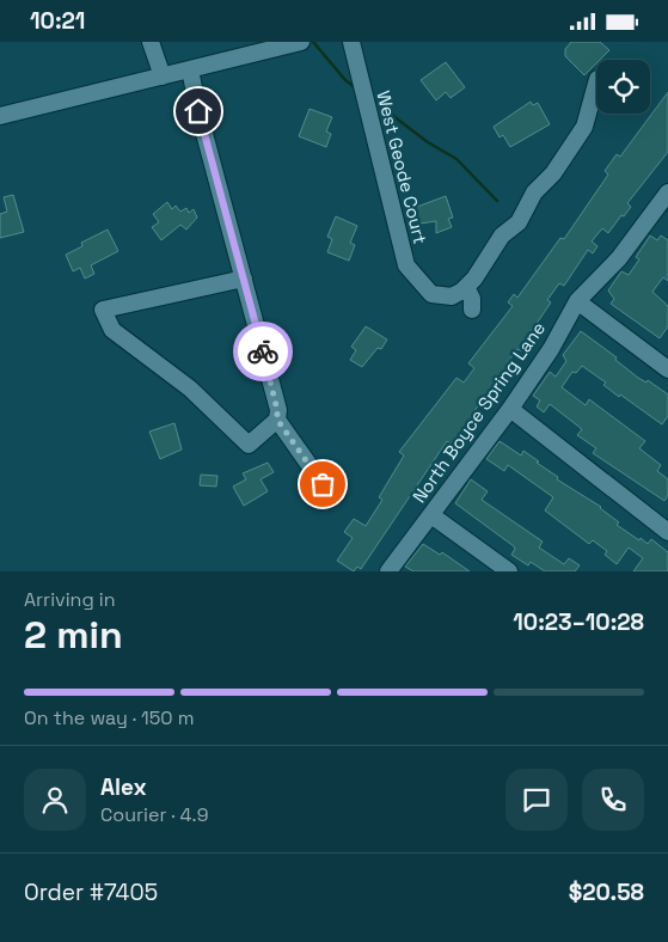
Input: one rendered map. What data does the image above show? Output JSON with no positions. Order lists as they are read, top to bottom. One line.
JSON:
{"streets":{"street":["West Geode Court","North Boyce Spring Lane"]},"page":{"status":"10:21","heading":["2 min","Arriving in","10:23–10:28"],"panel":["Alex","Courier · 4.9","Order #7405","$20.58"],"bar":"On the way · 150 m"}}
